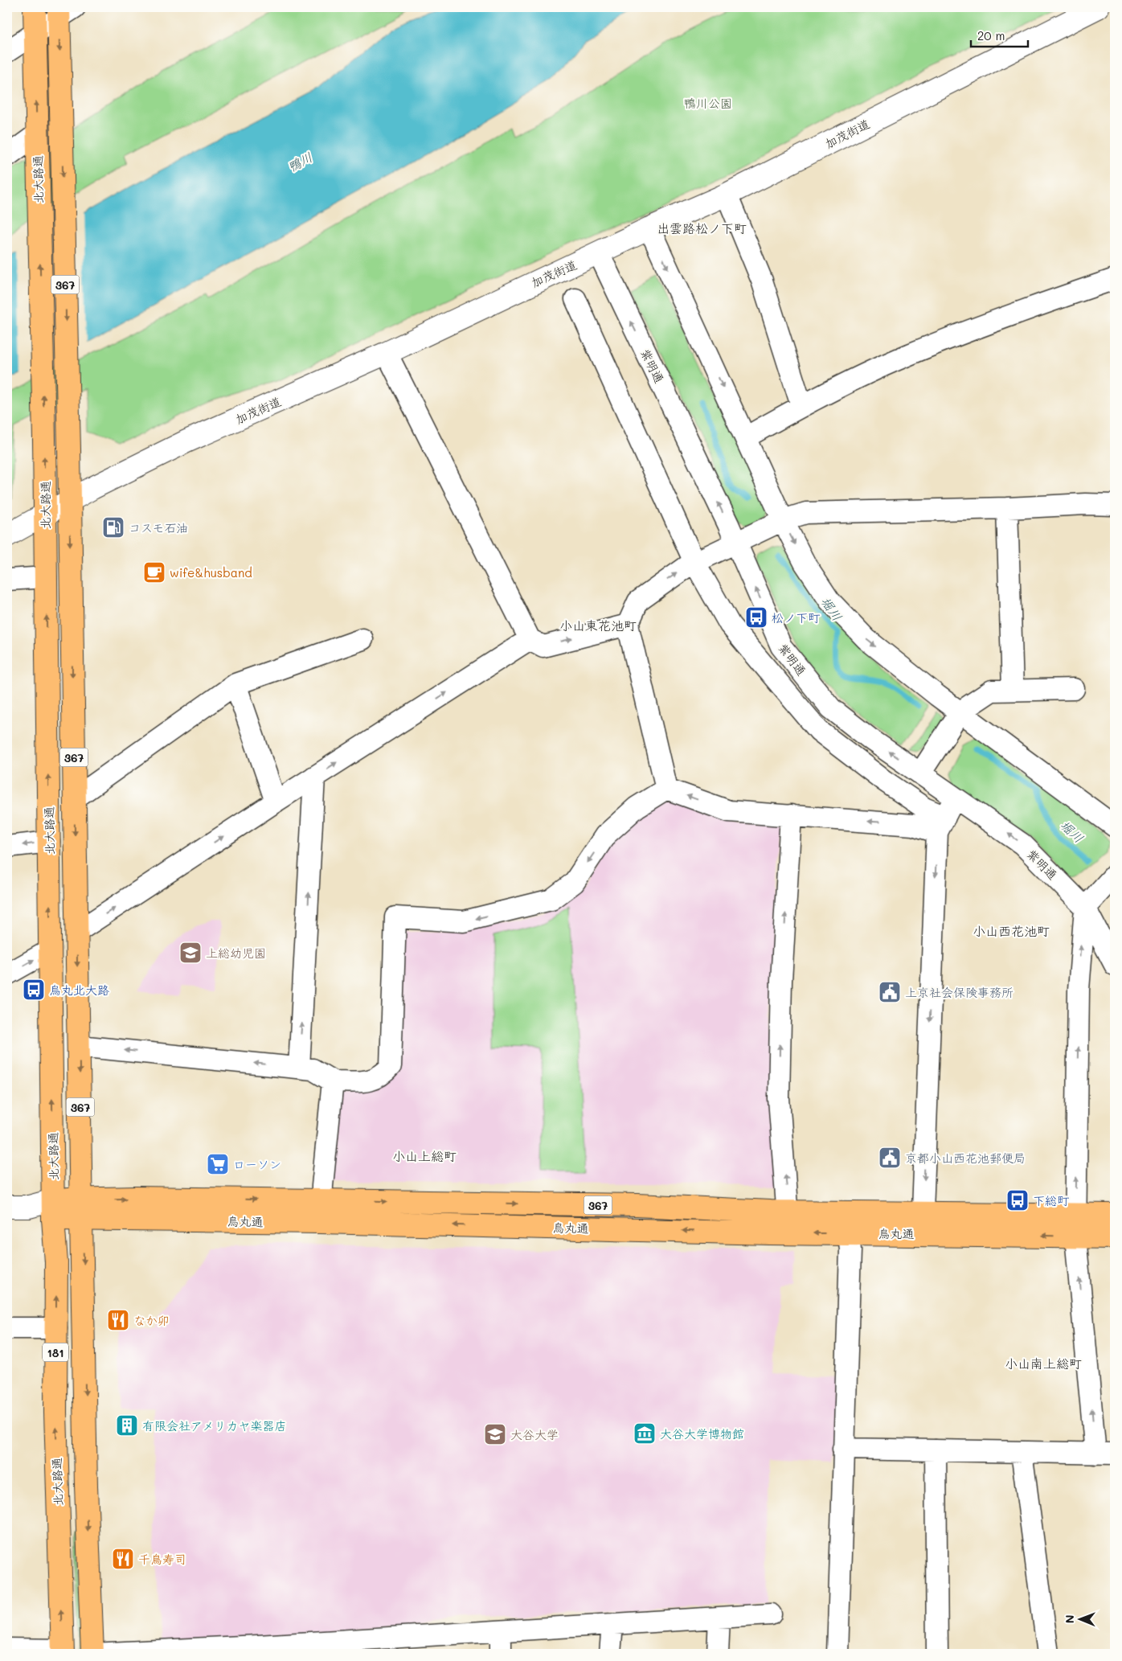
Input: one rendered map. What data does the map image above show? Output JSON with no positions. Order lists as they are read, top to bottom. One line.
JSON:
{"streets":{"main road":["北大路通","367","烏丸通","181"],"street":["加茂街道","紫明通"]},"crossings":[["加茂街道","北大路通"],["加茂街道","紫明通"],["北大路通","367"],["北大路通","烏丸通"],["367","烏丸通"]],"districts":["出雲路松ノ下町","小山東花池町","小山西花池町","小山上総町","小山南上総町"],"water":["鴨川","堀川"],"parks":["鴨川公園"],"places":{"fuel station":["コスモ石油"],"cafe":["wife&husband"],"bus stop":["松ノ下町","烏丸北大路","下総町"],"school or university":["上総幼児園","大谷大学"],"public building":["上京社会保険事務所","京都小山西花池郵便局"],"supermarket":["ローソン"],"restaurant":["なか卯","千鳥寿司"],"building":["有限会社アメリカヤ楽器店"],"museum":["大谷大学博物館"]},"scale_bar":"20 m","north":"left"}
